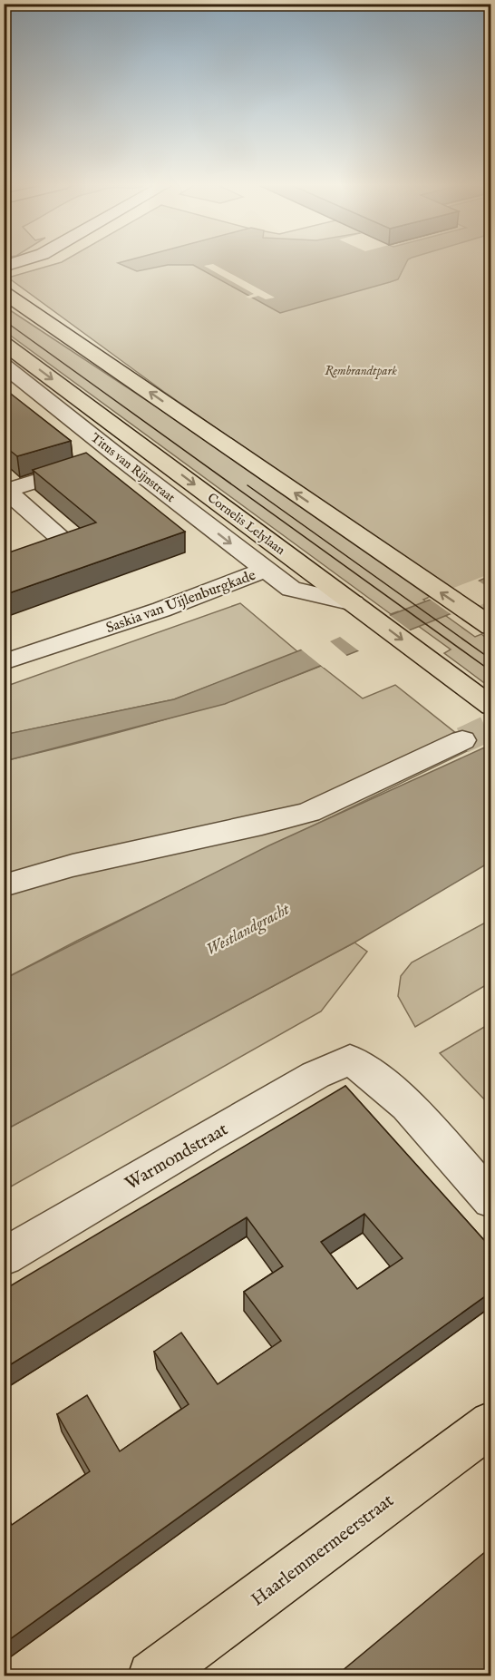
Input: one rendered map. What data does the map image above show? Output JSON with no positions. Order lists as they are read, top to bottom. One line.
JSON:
{"streets":{"main road":["Cornelis Lelylaan","Haarlemmermeerstraat"],"street":["Titus van Rijnstraat","Saskia van Uijlenburgkade","Warmondstraat"]},"crossings":[["Titus van Rijnstraat","Saskia van Uijlenburgkade"],["Cornelis Lelylaan","Saskia van Uijlenburgkade"]],"one_way":["Titus van Rijnstraat"],"water":["Westlandgracht"],"parks":["Rembrandtpark"]}
